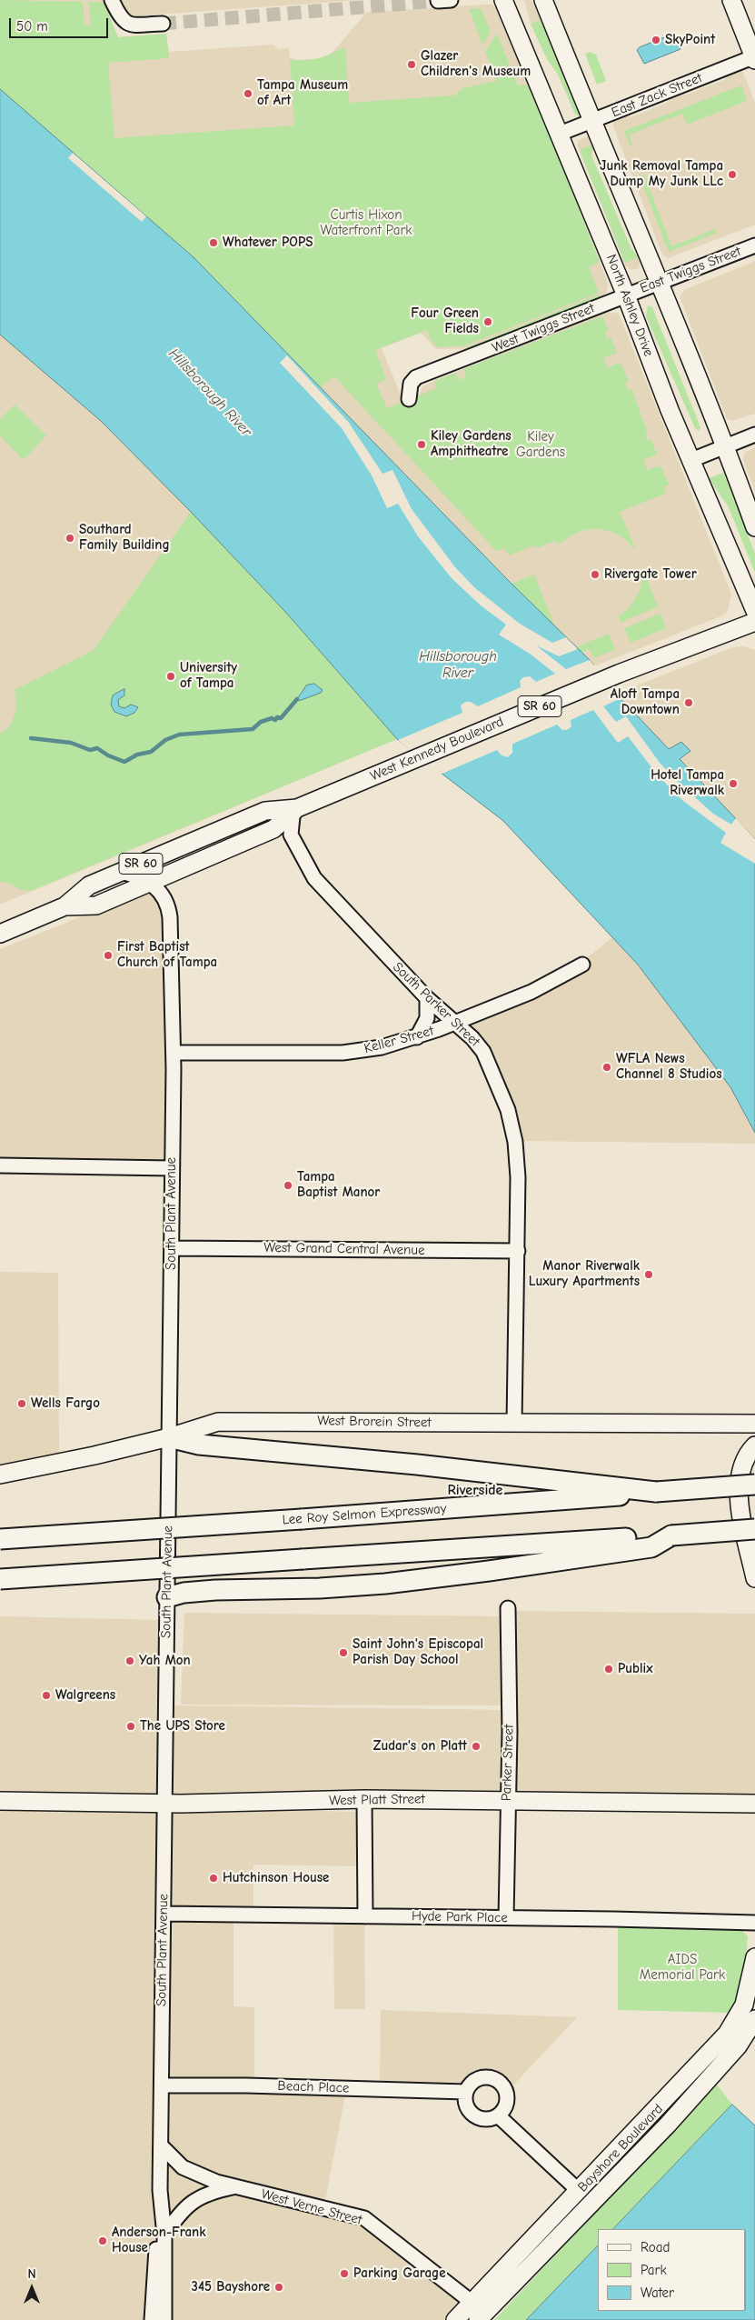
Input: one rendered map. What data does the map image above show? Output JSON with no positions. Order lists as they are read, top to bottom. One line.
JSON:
{"streets":{"highway":["Lee Roy Selmon Expressway"],"main road":["North Ashley Drive","SR 60","West Kennedy Boulevard","West Brorein Street","West Platt Street","Bayshore Boulevard"],"street":["East Zack Street","East Twiggs Street","West Twiggs Street","South Parker Street","Keller Street","South Plant Avenue","West Grand Central Avenue","Parker Street","Hyde Park Place","Beach Place","West Verne Street"]},"crossings":[["East Zack Street","North Ashley Drive"],["East Twiggs Street","North Ashley Drive"],["East Twiggs Street","West Twiggs Street"],["North Ashley Drive","West Twiggs Street"],["West Kennedy Boulevard","South Parker Street"],["West Kennedy Boulevard","South Plant Avenue"],["South Parker Street","Keller Street"],["South Parker Street","West Grand Central Avenue"],["South Parker Street","West Brorein Street"],["Keller Street","South Plant Avenue"],["South Plant Avenue","West Grand Central Avenue"],["South Plant Avenue","West Brorein Street"],["South Plant Avenue","West Platt Street"],["South Plant Avenue","Hyde Park Place"],["South Plant Avenue","Beach Place"],["South Plant Avenue","West Verne Street"],["Parker Street","West Platt Street"],["Parker Street","Hyde Park Place"],["Bayshore Boulevard","West Verne Street"]],"districts":["Riverside"],"water":["Hillsborough River"],"parks":["Curtis Hixon Waterfront Park","Kiley Gardens","AIDS Memorial Park"],"places":["SkyPoint","Glazer Children's Museum","Tampa Museum of Art","Junk Removal Tampa Dump My Junk LLc","Whatever POPS","Four Green Fields","Kiley Gardens Amphitheatre","Southard Family Building","Rivergate Tower","University of Tampa","Aloft Tampa Downtown","Hotel Tampa Riverwalk","First Baptist Church of Tampa","WFLA News Channel 8 Studios","Tampa Baptist Manor","Manor Riverwalk Luxury Apartments","Wells Fargo","Saint John's Episcopal Parish Day School","Yah Mon","Publix","Walgreens","The UPS Store","Zudar's on Platt","Hutchinson House","Anderson-Frank House","Parking Garage","345 Bayshore"],"legend":["Road","Park","Water"],"scale_bar":"50 m","north":"top"}
